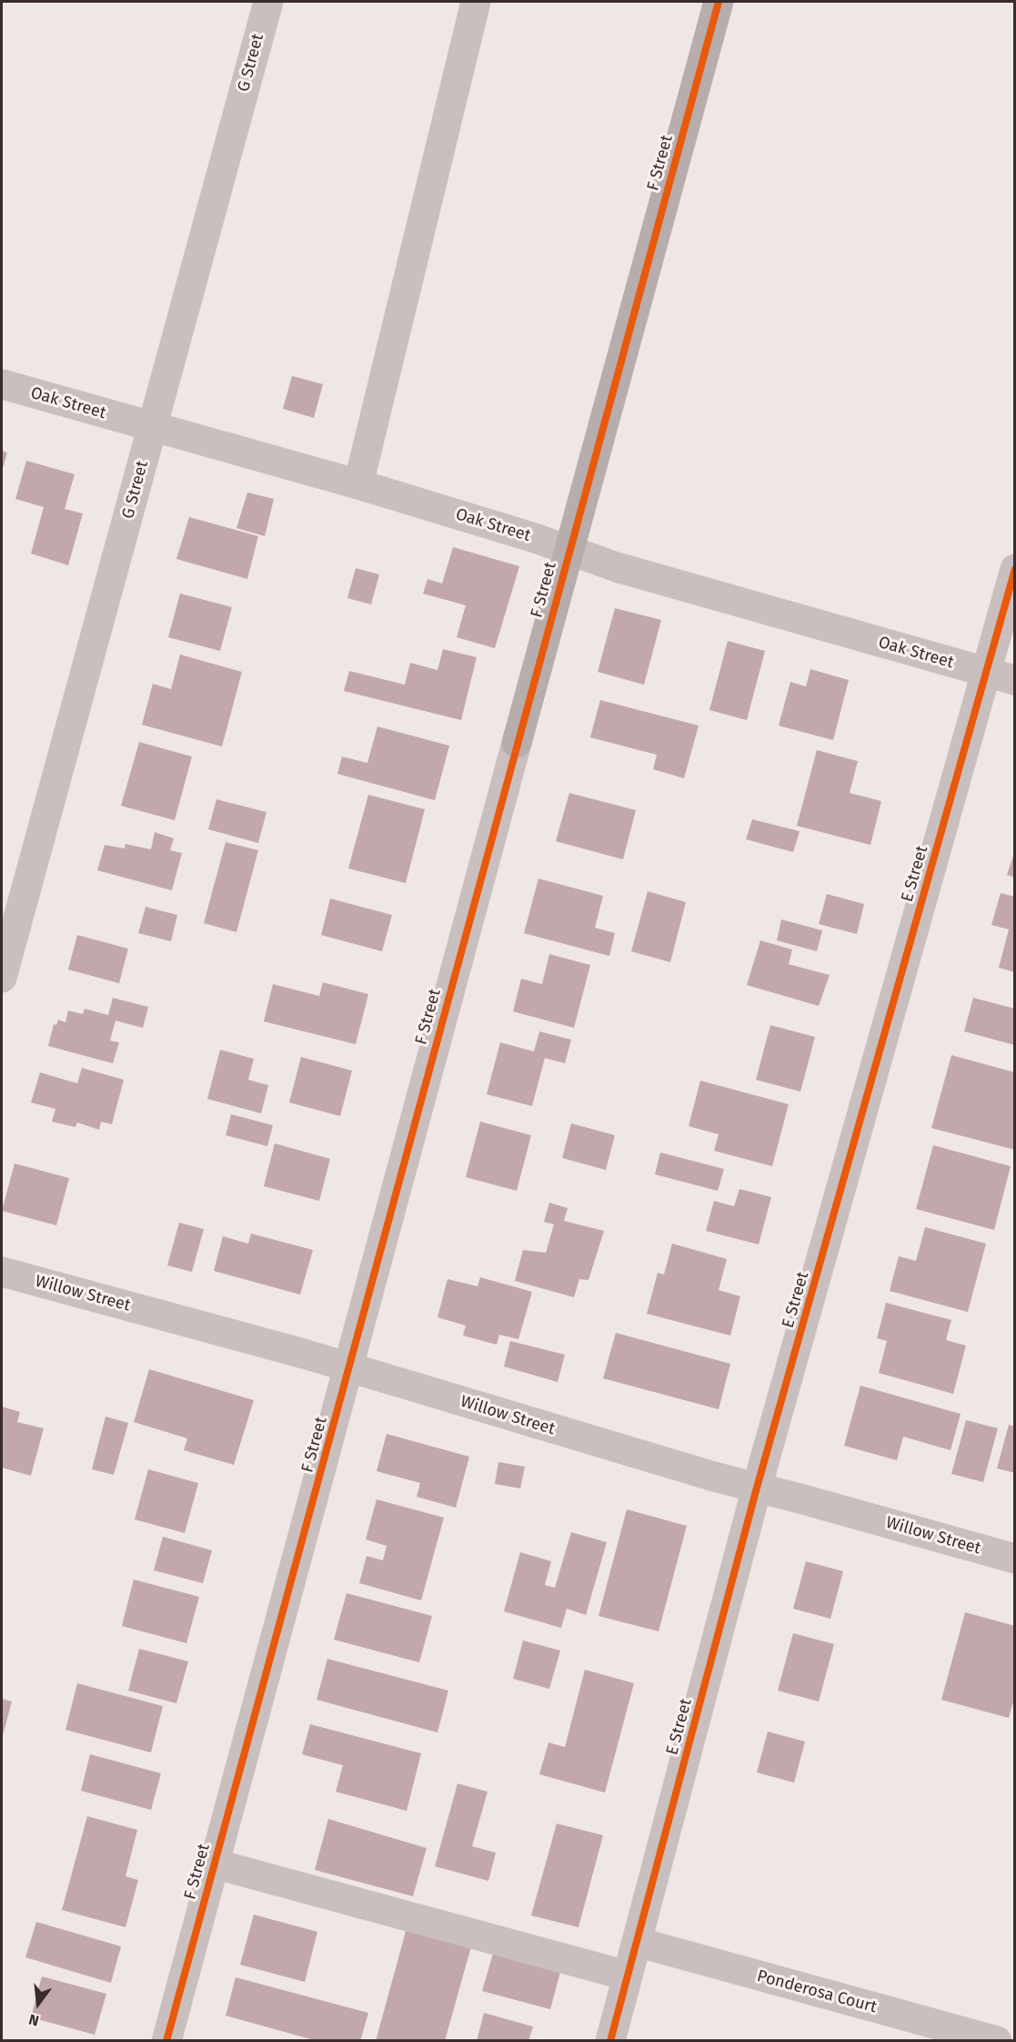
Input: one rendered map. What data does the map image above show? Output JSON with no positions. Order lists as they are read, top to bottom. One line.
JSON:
{"streets":{"main road":["F Street"],"street":["G Street","Oak Street","E Street","Willow Street","Ponderosa Court"]},"crossings":[["G Street","Oak Street"],["F Street","Oak Street"],["F Street","Willow Street"],["Oak Street","E Street"],["E Street","Willow Street"],["E Street","Ponderosa Court"]],"north":"bottom"}
